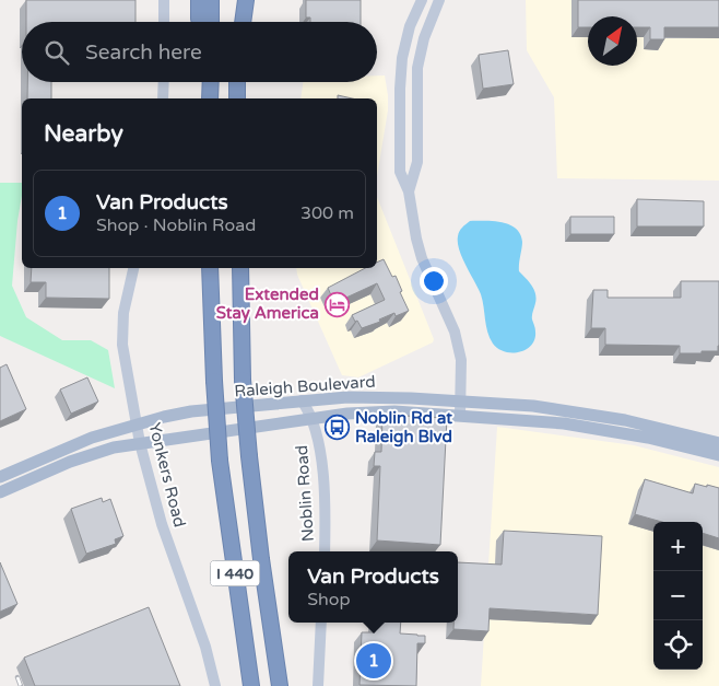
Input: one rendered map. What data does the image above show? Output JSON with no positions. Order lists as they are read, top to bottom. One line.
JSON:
{"streets":{"highway":["I 440"],"main road":["Raleigh Boulevard"],"street":["Yonkers Road","Noblin Road"]},"crossings":[["Raleigh Boulevard","Yonkers Road"],["Raleigh Boulevard","Noblin Road"]],"places":{"hotel":["Extended Stay America"],"bus stop":["Noblin Rd at Raleigh Blvd"]},"north":"top right","page":{"search":"Search here","heading":"Nearby","list":[{"mark":"1","name":"Van Products","note":"Shop · Noblin Road","value":"300 m"}],"map_buttons":["+","−"],"popup":["Van Products","Shop"],"pins":"1"}}
